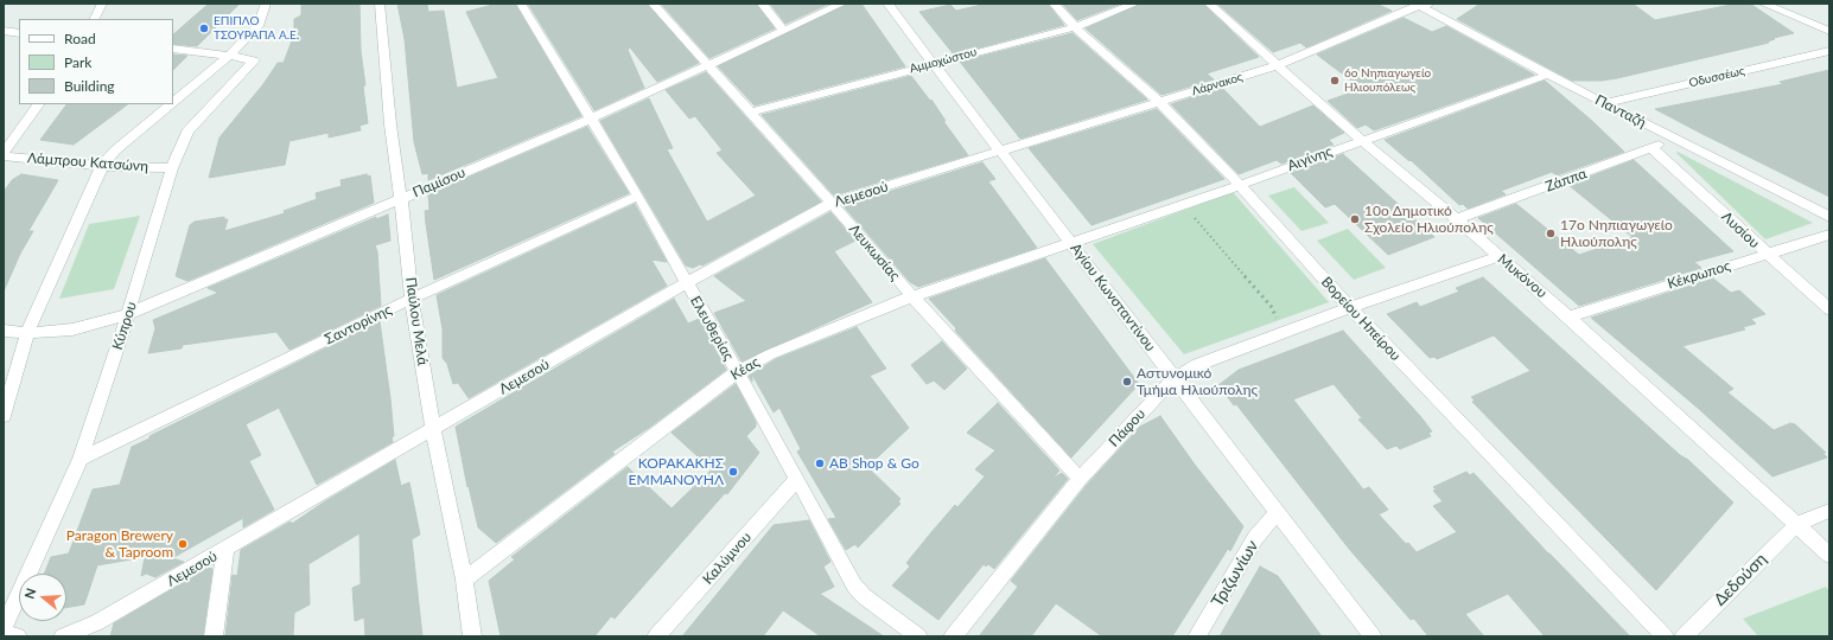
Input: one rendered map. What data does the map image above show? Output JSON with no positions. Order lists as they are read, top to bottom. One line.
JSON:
{"streets":{"street":["Αμμοχώστου","Οδυσσέως","Λάρνακος","Πανταζή","Αιγίνης","Λάμπρου Κατσώνη","Ζάππα","Παμίσου","Λεμεσού","Λυσίου","Λευκωσίας","Κέκρωπος","Μυκόνου","Αγίου Κωνσταντίνου","Βορείου Ηπείρου","Παύλου Μελά","Σαντορίνης","Κύπρου","Ελευθερίας","Κέας","Πάφου","Καλύμνου","Τριζωνίων","Δεδούση"]},"crossings":[["Αμμοχώστου","Λευκωσίας"],["Αμμοχώστου","Αγίου Κωνσταντίνου"],["Αμμοχώστου","Βορείου Ηπείρου"],["Οδυσσέως","Πανταζή"],["Λάρνακος","Πανταζή"],["Λάρνακος","Λεμεσού"],["Λάρνακος","Μυκόνου"],["Λάρνακος","Αγίου Κωνσταντίνου"],["Λάρνακος","Βορείου Ηπείρου"],["Πανταζή","Αιγίνης"],["Πανταζή","Ζάππα"],["Αιγίνης","Μυκόνου"],["Αιγίνης","Αγίου Κωνσταντίνου"],["Αιγίνης","Βορείου Ηπείρου"],["Αιγίνης","Κέας"],["Λάμπρου Κατσώνη","Κύπρου"],["Ζάππα","Λυσίου"],["Ζάππα","Μυκόνου"],["Παμίσου","Λευκωσίας"],["Παμίσου","Παύλου Μελά"],["Παμίσου","Κύπρου"],["Παμίσου","Ελευθερίας"],["Λεμεσού","Λευκωσίας"],["Λεμεσού","Αγίου Κωνσταντίνου"],["Λεμεσού","Παύλου Μελά"],["Λεμεσού","Ελευθερίας"],["Λυσίου","Κέκρωπος"],["Λευκωσίας","Κέας"],["Λευκωσίας","Πάφου"],["Κέκρωπος","Μυκόνου"],["Μυκόνου","Πάφου"],["Μυκόνου","Δεδούση"],["Αγίου Κωνσταντίνου","Κέας"],["Αγίου Κωνσταντίνου","Πάφου"],["Αγίου Κωνσταντίνου","Τριζωνίων"],["Βορείου Ηπείρου","Πάφου"],["Παύλου Μελά","Σαντορίνης"],["Παύλου Μελά","Κέας"],["Σαντορίνης","Κύπρου"],["Σαντορίνης","Ελευθερίας"],["Ελευθερίας","Κέας"],["Ελευθερίας","Καλύμνου"]],"places":["ΈΠΙΠΛΟ ΤΣΟΥΡΑΠΆ Α.Ε.","6ο Νηπιαγωγείο Ηλιουπόλεως","10ο Δημοτικό Σχολείο Ηλιούπολης","17ο Νηπιαγωγείο Ηλιούπολης","Αστυνομικό Τμήμα Ηλιούπολης","ΑΒ Shop & Go","ΚΟΡΑΚΑΚΗΣ ΕΜΜΑΝΟΥΗΛ","Paragon Brewery & Taproom"],"legend":["Road","Park","Building"],"north":"left"}
